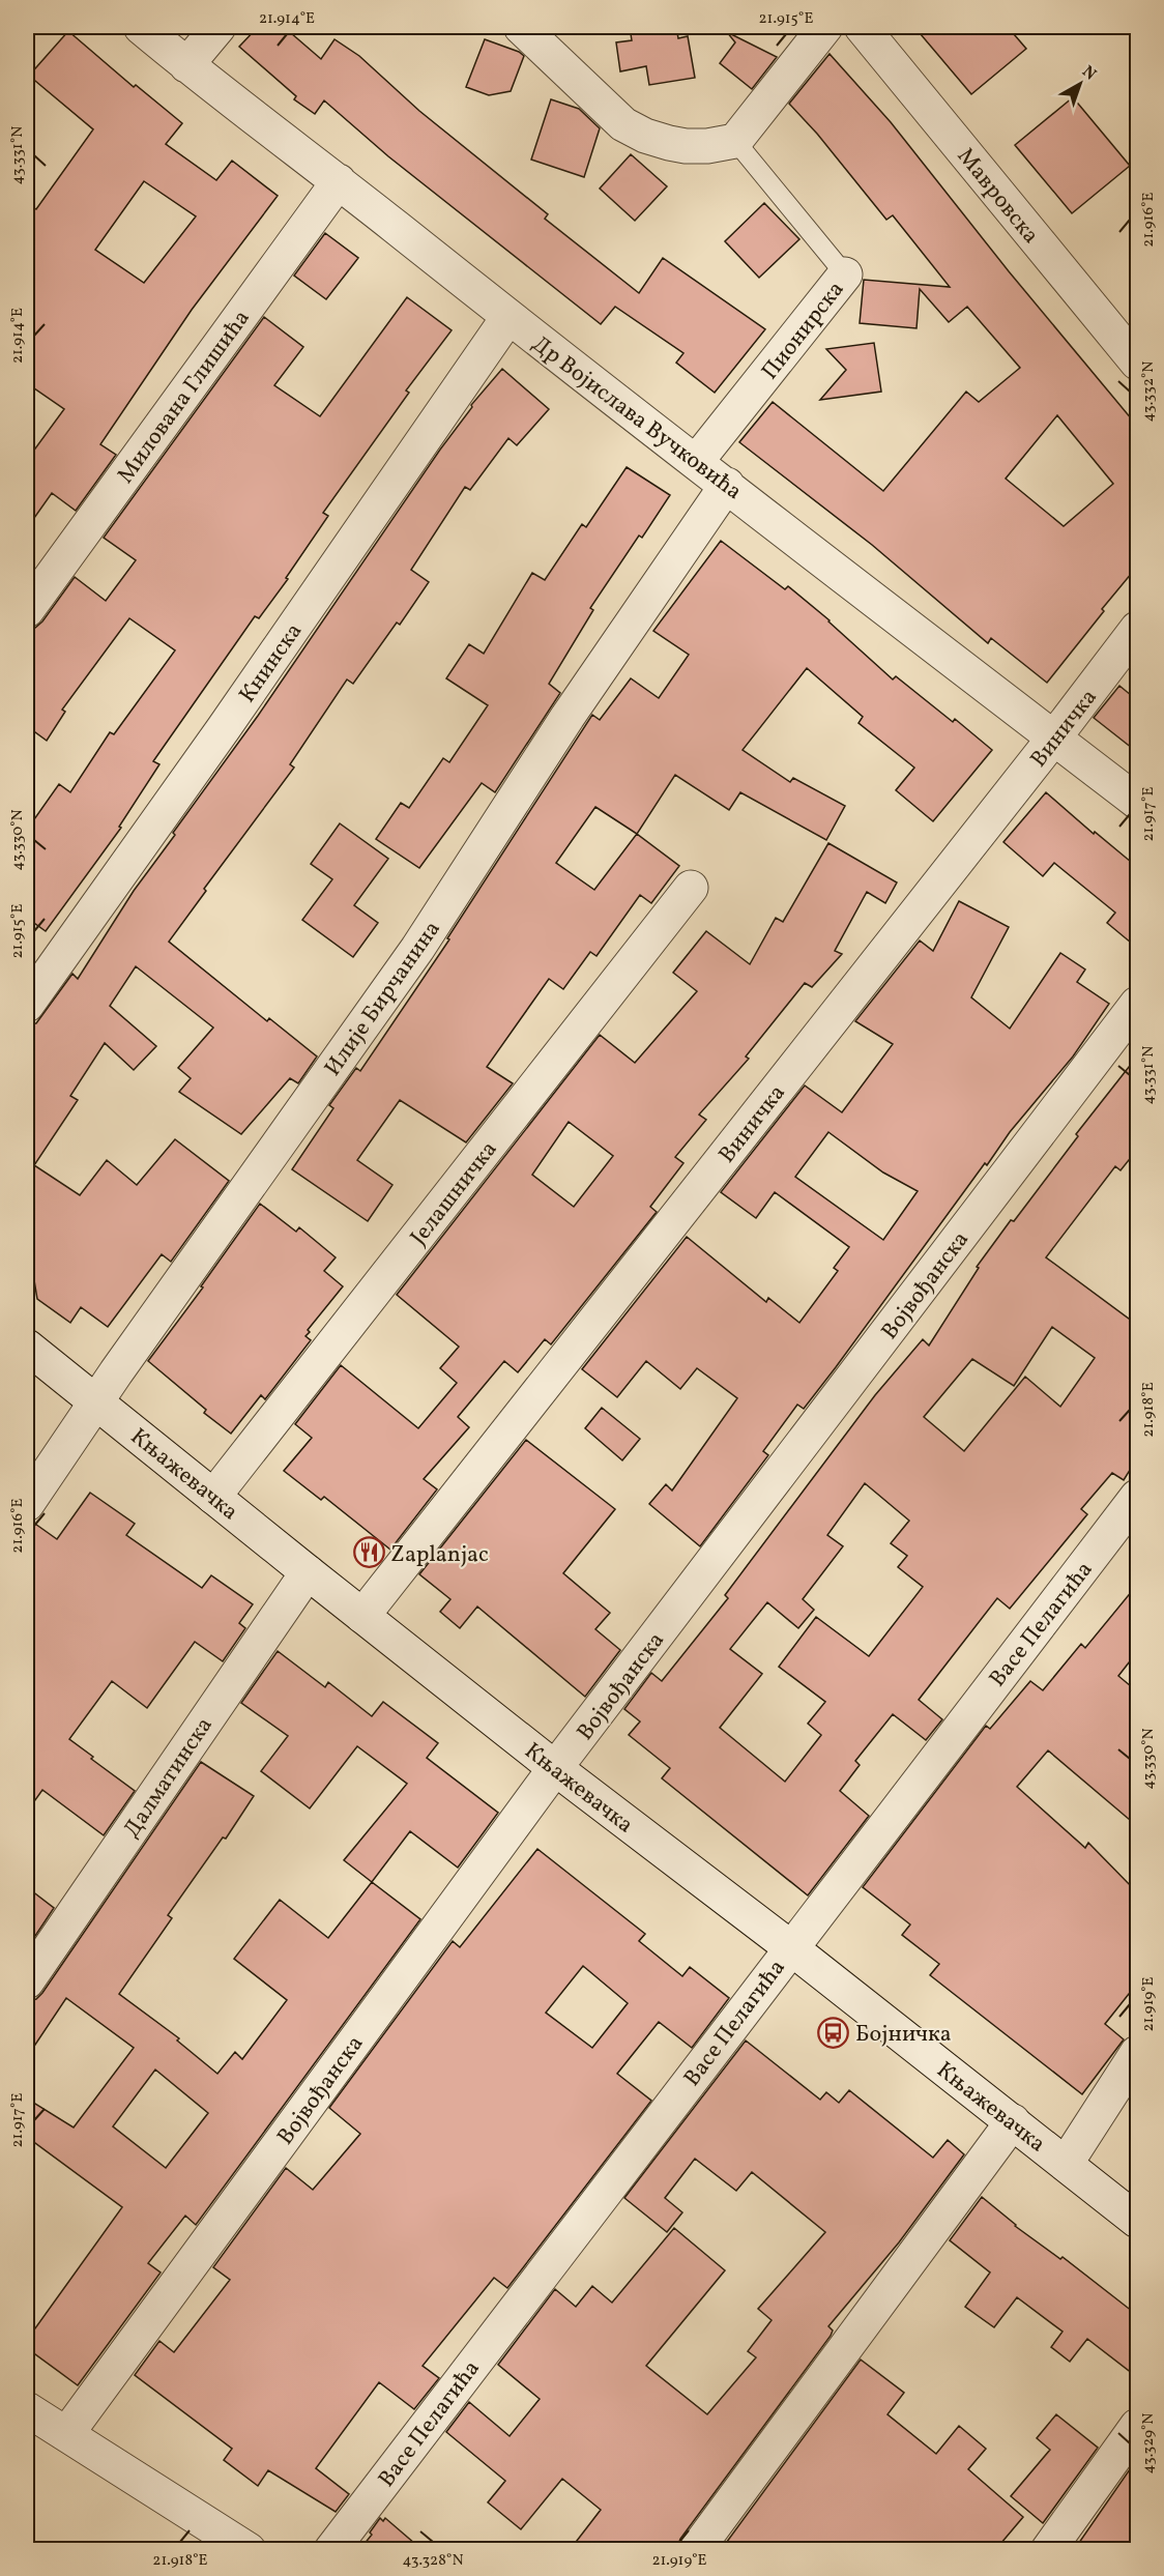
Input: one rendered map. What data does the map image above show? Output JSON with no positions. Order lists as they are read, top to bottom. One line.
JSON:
{"streets":{"street":["Мавровска","Пионирска","Милована Глишића","Др Војислава Вучковића","Книнска","Виничка","Илије Бирчанина","Јелашничка","Војвођанска","Књажевачка","Васе Пелагића","Далматинска"]},"crossings":[["Пионирска","Др Војислава Вучковића"],["Милована Глишића","Др Војислава Вучковића"],["Др Војислава Вучковића","Книнска"],["Др Војислава Вучковића","Виничка"],["Др Војислава Вучковића","Илије Бирчанина"],["Виничка","Књажевачка"],["Илије Бирчанина","Књажевачка"],["Јелашничка","Књажевачка"],["Војвођанска","Књажевачка"],["Књажевачка","Васе Пелагића"],["Књажевачка","Далматинска"]],"places":{"restaurant":["Zaplanjac"],"bus stop":["Бојничка"]},"north":"top right","coordinates":["21.914°E","21.915°E","43.331°N","21.916°E","43.332°N","21.917°E","43.330°N","21.918°E","21.919°E","43.329°N","43.328°N"]}
